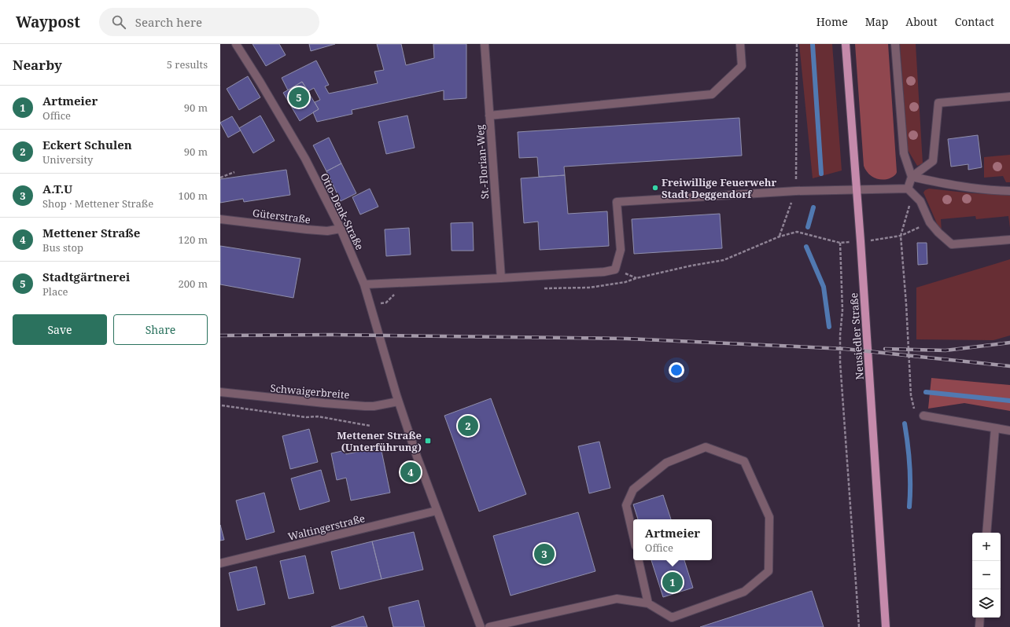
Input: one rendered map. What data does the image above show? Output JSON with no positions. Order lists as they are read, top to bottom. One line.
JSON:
{"streets":{"main road":["Neusiedler Straße"],"street":["St.-Florian-Weg","Otto-Denk-Straße","Güterstraße","Schwaigerbreite","Waltingerstraße"]},"crossings":[["Otto-Denk-Straße","Güterstraße"],["Otto-Denk-Straße","Schwaigerbreite"],["Otto-Denk-Straße","Waltingerstraße"]],"places":{"other":["Freiwillige Feuerwehr Stadt Deggendorf"],"transit":["Mettener Straße (Unterführung)"]},"page":{"header":"Waypost","search":"Search here","nav":["Home","Map","About","Contact"],"heading":["Nearby","5 results"],"list":[{"mark":"1","name":"Artmeier","note":"Office","value":"90 m"},{"mark":"2","name":"Eckert Schulen","note":"University","value":"90 m"},{"mark":"3","name":"A.T.U","note":"Shop · Mettener Straße","value":"100 m"},{"mark":"4","name":"Mettener Straße","note":"Bus stop","value":"120 m"},{"mark":"5","name":"Stadtgärtnerei","note":"Place","value":"200 m"}],"pins":["5","2","4","3","1"],"buttons":["Save","Share"],"popup":["Artmeier","Office"],"map_buttons":["+","−"]}}
